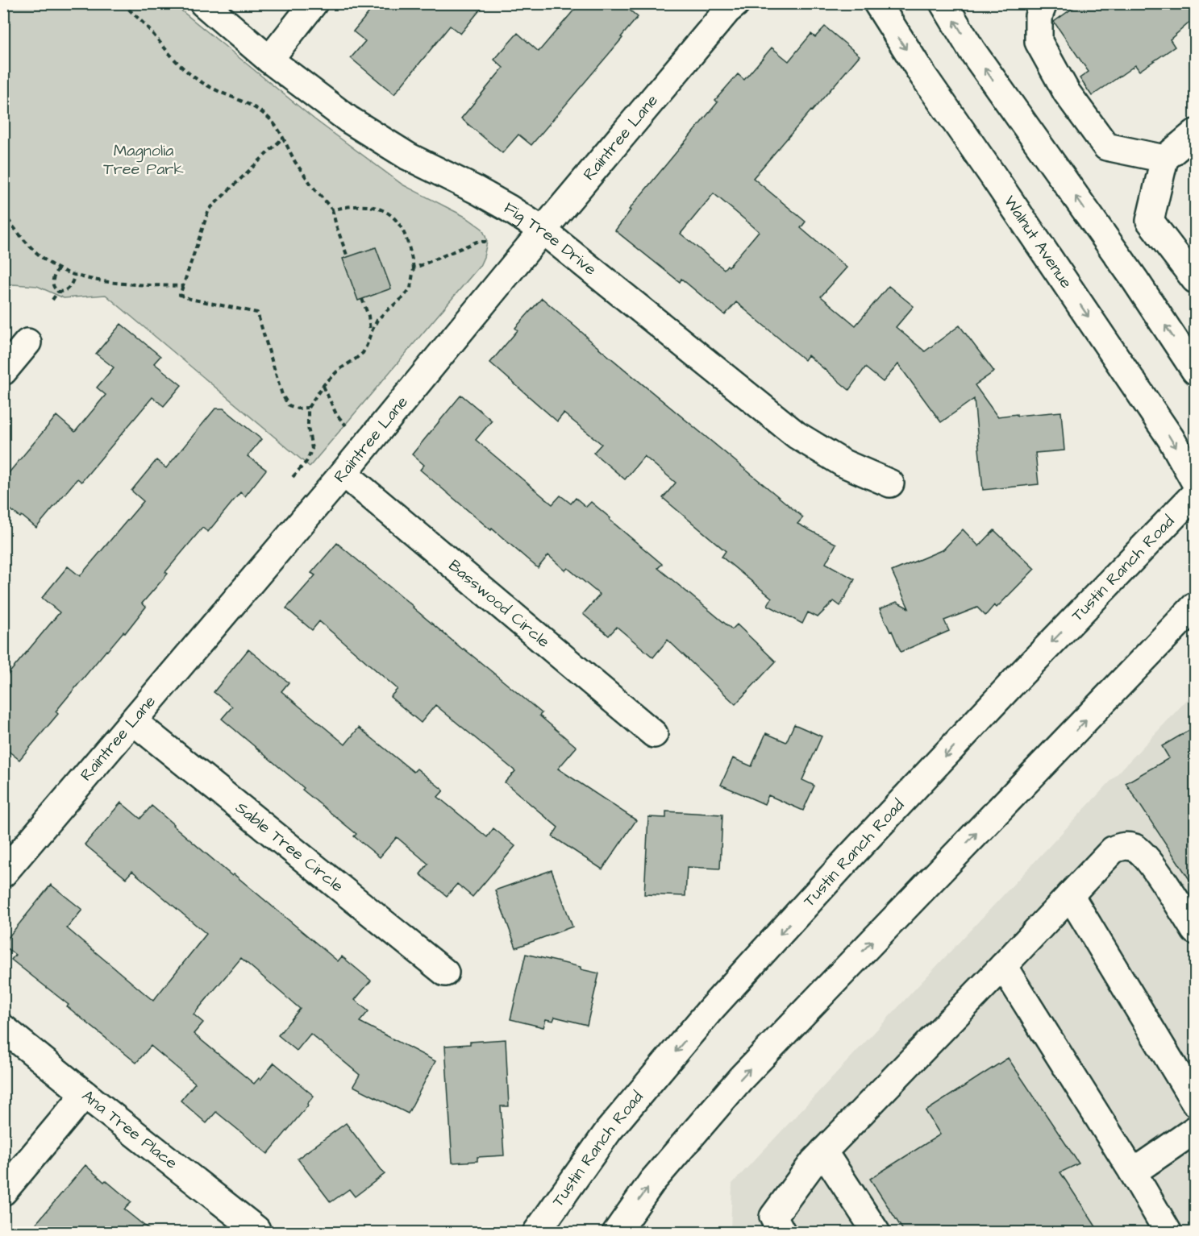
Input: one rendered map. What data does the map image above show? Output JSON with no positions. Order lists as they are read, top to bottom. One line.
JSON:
{"streets":{"street":["Raintree Lane","Fig Tree Drive","Walnut Avenue","Tustin Ranch Road","Basswood Circle","Sable Tree Circle","Ana Tree Place"]},"crossings":[["Raintree Lane","Fig Tree Drive"],["Raintree Lane","Basswood Circle"],["Raintree Lane","Sable Tree Circle"]],"parks":["Magnolia Tree Park"]}
